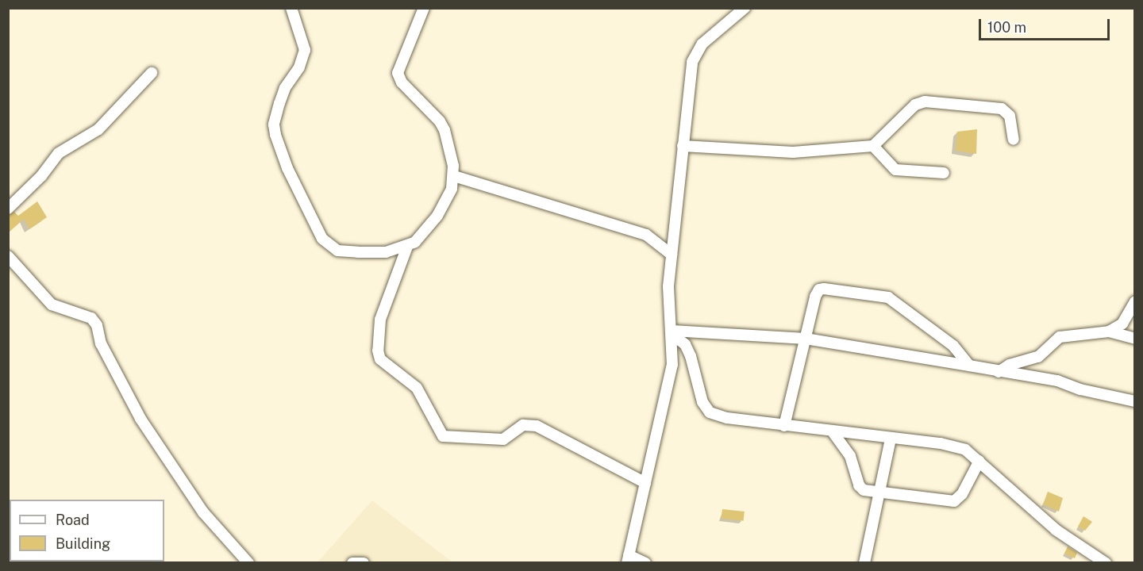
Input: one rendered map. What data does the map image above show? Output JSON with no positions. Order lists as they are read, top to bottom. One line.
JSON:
{"legend":["Road","Building"],"scale_bar":"100 m"}
